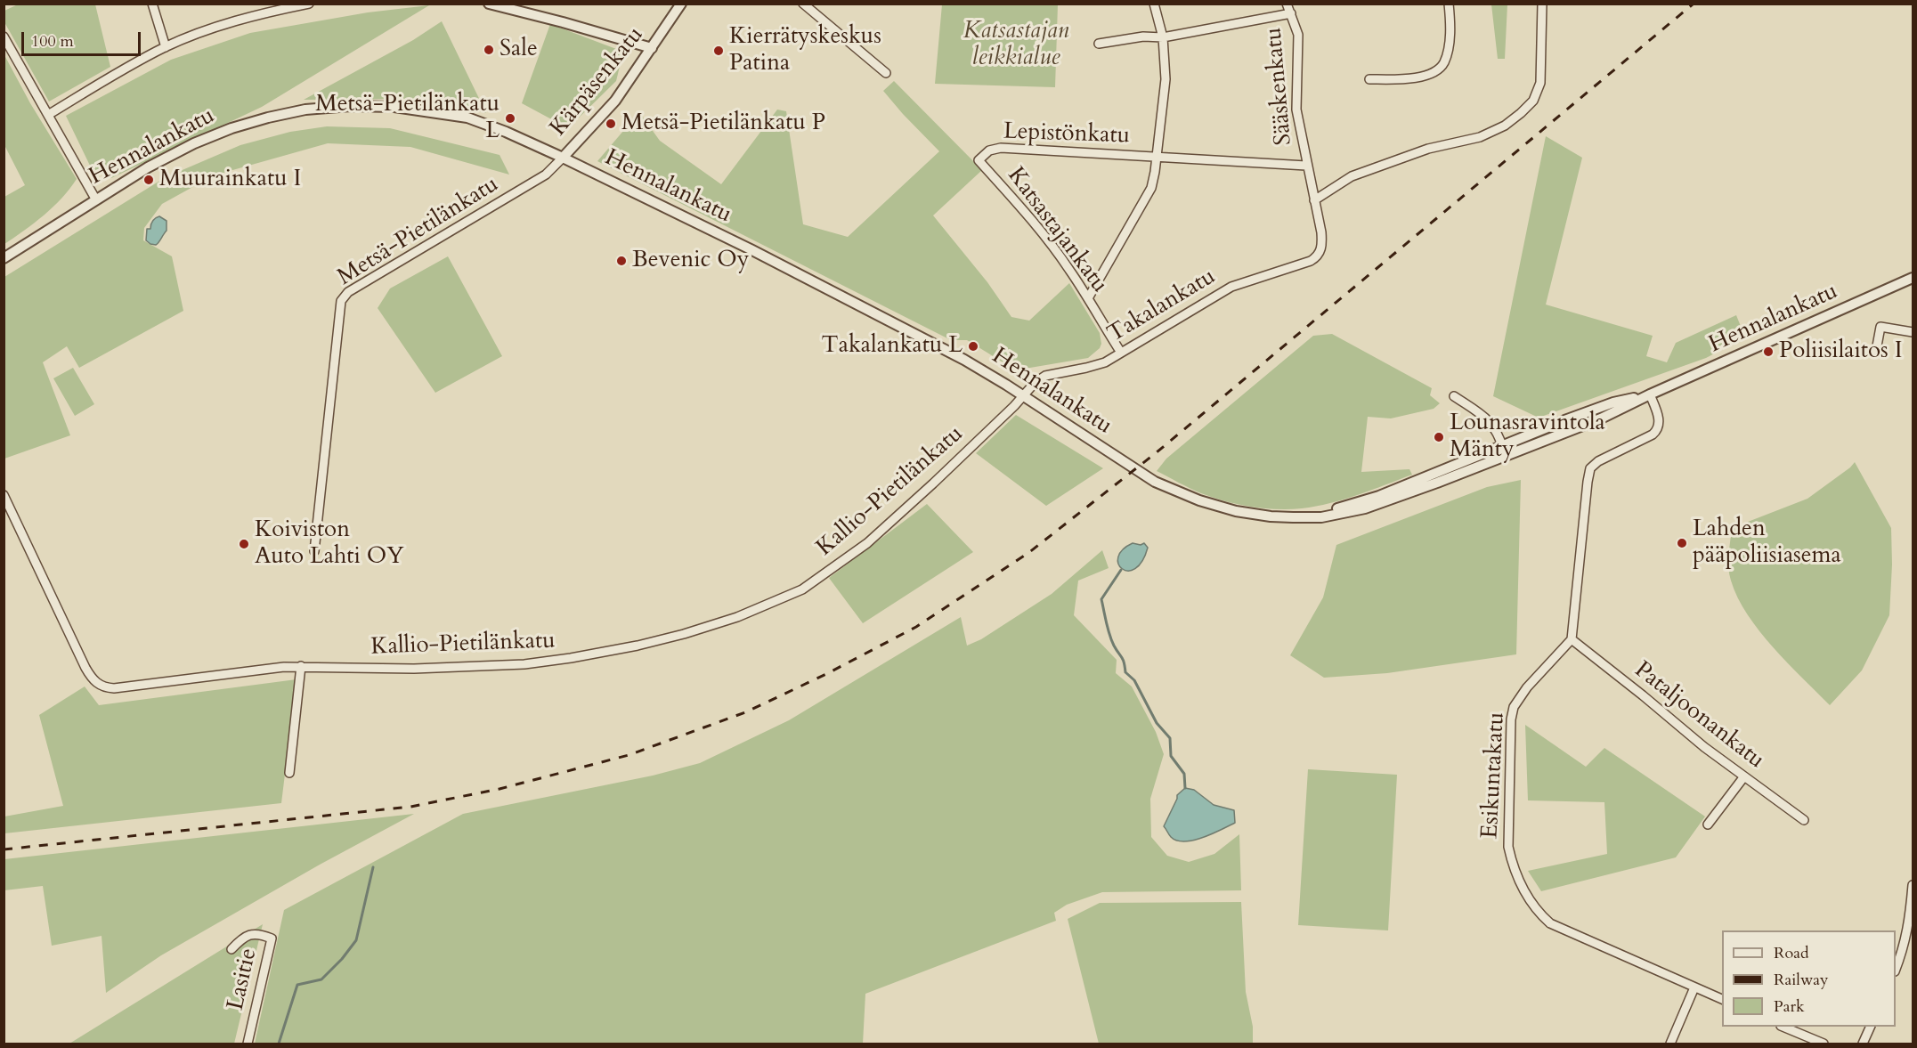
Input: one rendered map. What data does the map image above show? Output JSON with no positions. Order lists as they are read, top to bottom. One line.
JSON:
{"streets":{"street":["Kärpäsenkatu","Sääskenkatu","Lepistönkatu","Hennalankatu","Katsastajankatu","Metsä-Pietilänkatu","Takalankatu","Kallio-Pietilänkatu","Pataljoonankatu","Esikuntakatu","Lasitie"]},"crossings":[["Kärpäsenkatu","Hennalankatu"],["Kärpäsenkatu","Metsä-Pietilänkatu"],["Sääskenkatu","Lepistönkatu"],["Sääskenkatu","Takalankatu"],["Lepistönkatu","Katsastajankatu"],["Hennalankatu","Metsä-Pietilänkatu"],["Hennalankatu","Takalankatu"],["Hennalankatu","Kallio-Pietilänkatu"],["Katsastajankatu","Takalankatu"],["Takalankatu","Kallio-Pietilänkatu"],["Pataljoonankatu","Esikuntakatu"]],"parks":["Katsastajan leikkialue"],"places":["Sale","Kierrätyskeskus Patina","Metsä-Pietilänkatu L","Metsä-Pietilänkatu P","Muurainkatu I","Bevenic Oy","Takalankatu L","Poliisilaitos I","Lounasravintola Mänty","Lahden pääpoliisiasema","Koiviston Auto Lahti OY"],"legend":["Road","Railway","Park"],"scale_bar":"100 m"}
